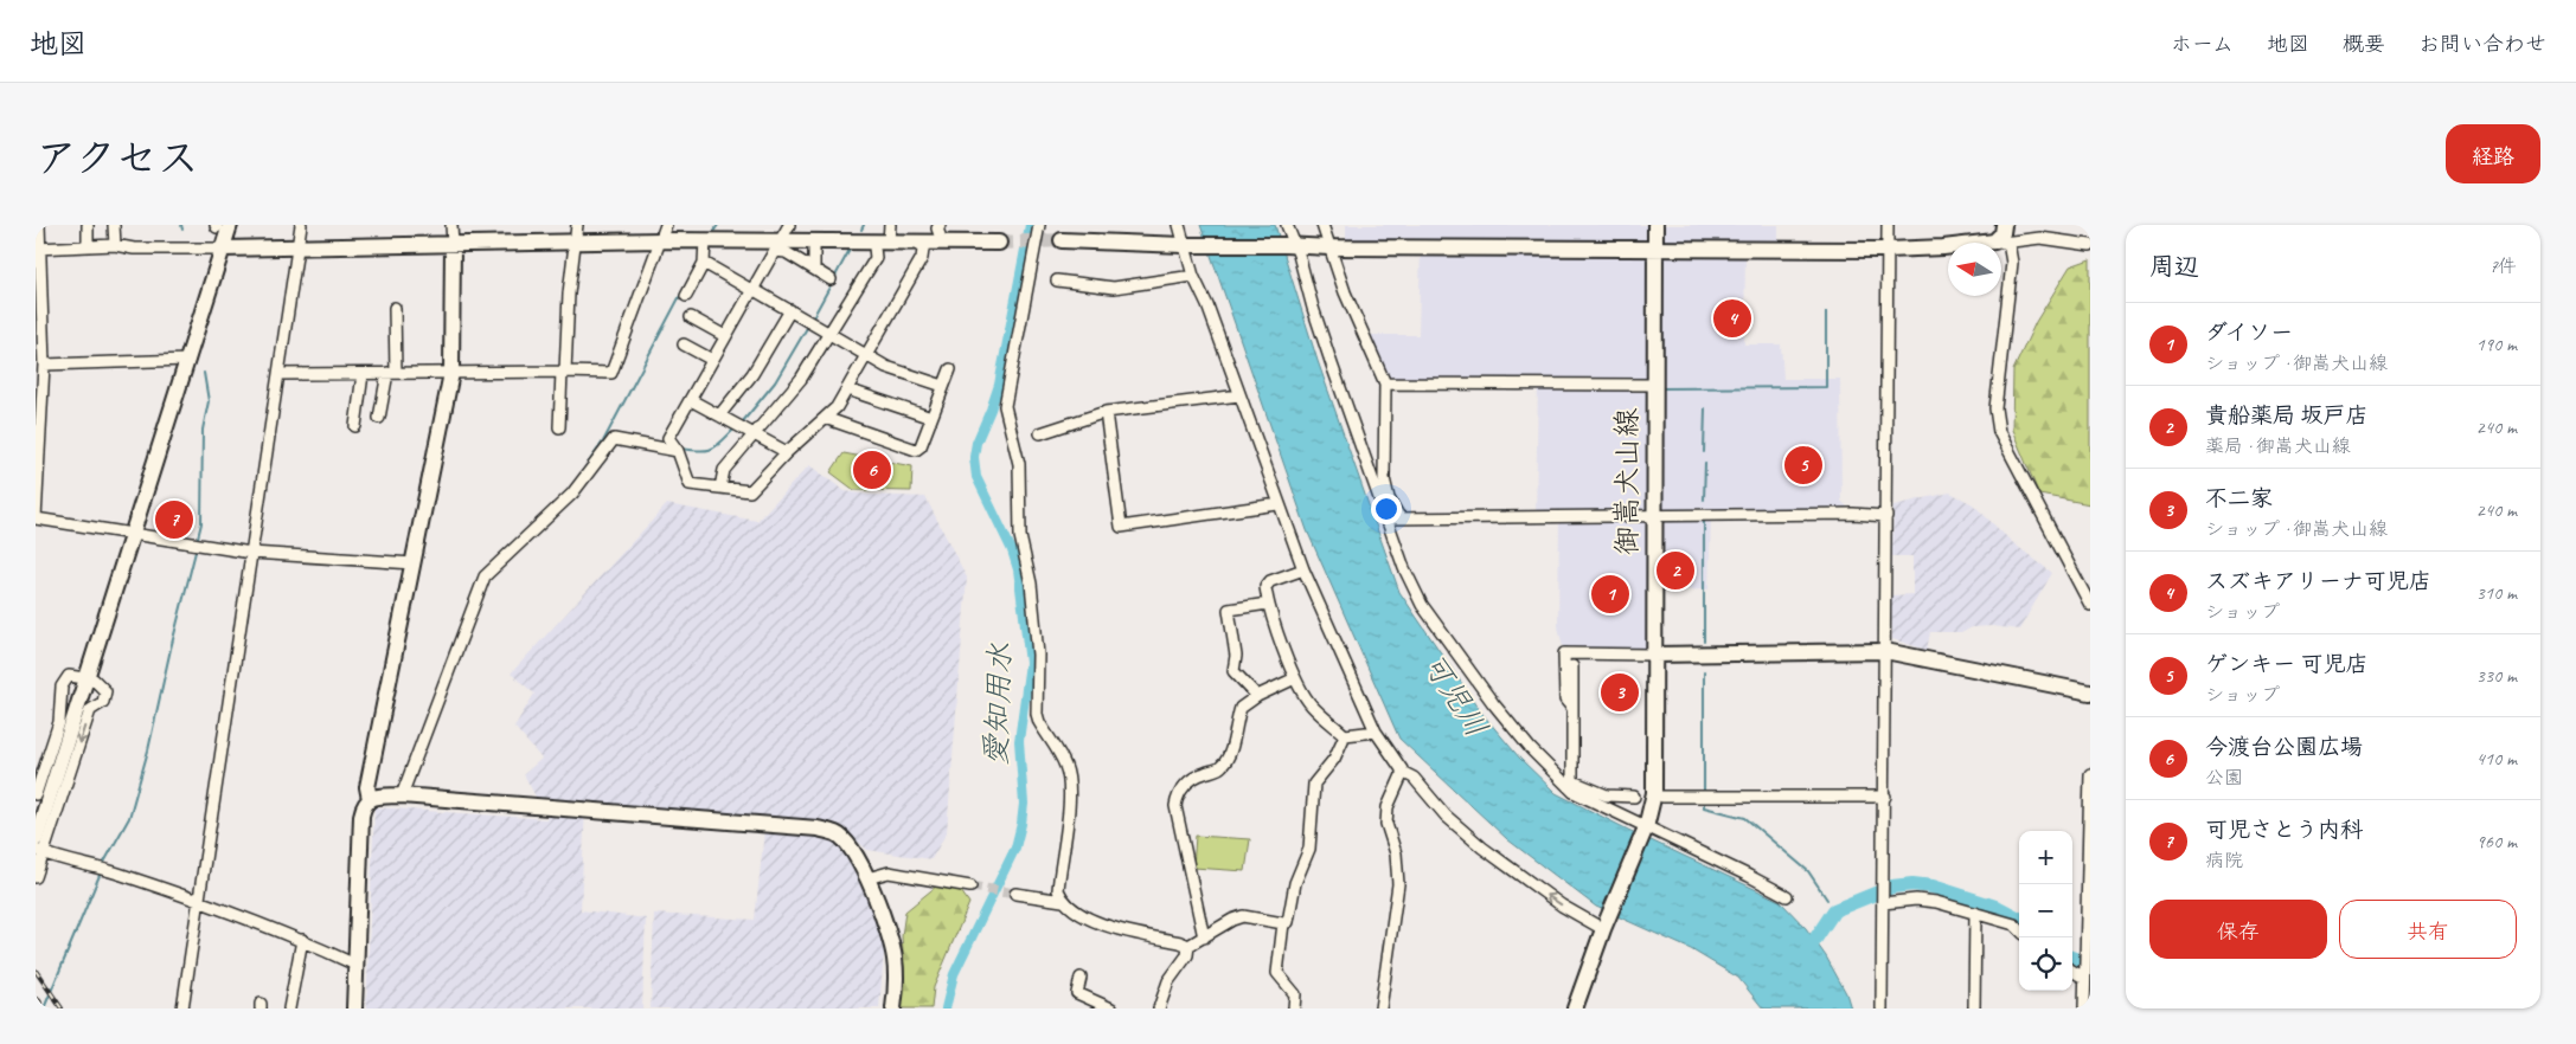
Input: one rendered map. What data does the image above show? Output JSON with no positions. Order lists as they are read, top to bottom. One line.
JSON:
{"streets":{"street":["御嵩犬山線"]},"water":["可児川","愛知用水"],"north":"left","page":{"header":"地図","nav":["ホーム","地図","概要","お問い合わせ"],"title":"アクセス","buttons":["経路",["保存","共有"]],"heading":["周辺","7件"],"pins":["4","5","6","7","2","1","3"],"list":[{"mark":"1","name":"ダイソー","note":"ショップ · 御嵩犬山線","value":"190 m"},{"mark":"2","name":"貴船薬局 坂戸店","note":"薬局 · 御嵩犬山線","value":"240 m"},{"mark":"3","name":"不二家","note":"ショップ · 御嵩犬山線","value":"240 m"},{"mark":"4","name":"スズキアリーナ可児店","note":"ショップ","value":"310 m"},{"mark":"5","name":"ゲンキー 可児店","note":"ショップ","value":"330 m"},{"mark":"6","name":"今渡台公園広場","note":"公園","value":"410 m"},{"mark":"7","name":"可児さとう内科","note":"病院","value":"960 m"}],"map_buttons":["+","−"]}}
